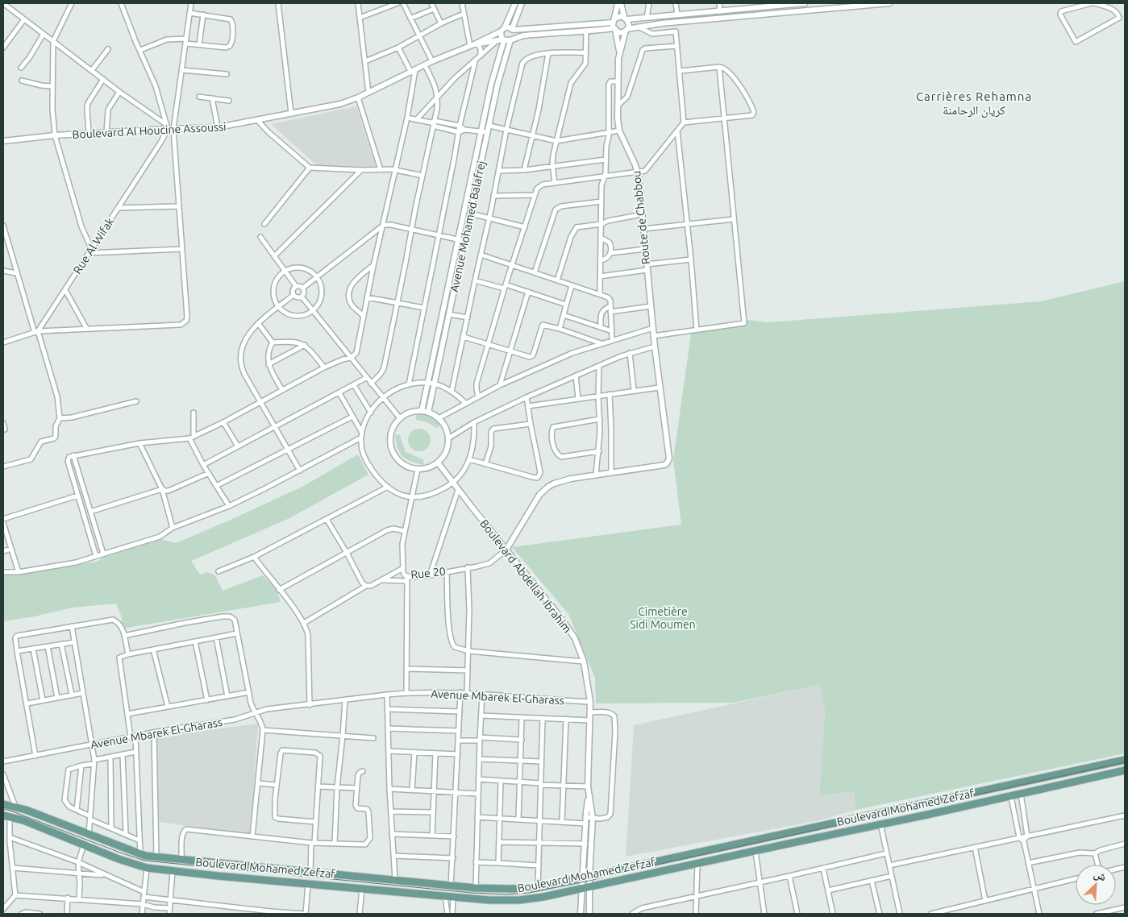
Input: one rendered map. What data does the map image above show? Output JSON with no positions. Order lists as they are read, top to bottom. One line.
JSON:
{"streets":{"main road":["Boulevard Mohamed Zefzaf"],"street":["Boulevard Al Houcine Assoussi","Route de Chabbou","Avenue Mohamed Balafrej","Rue Al Wifak","Rue 20","Boulevard Abdellah Ibrahim","Avenue Mbarek El-Gharass"]},"crossings":[["Boulevard Al Houcine Assoussi","Avenue Mohamed Balafrej"],["Boulevard Al Houcine Assoussi","Rue Al Wifak"],["Avenue Mohamed Balafrej","Rue 20"],["Avenue Mohamed Balafrej","Boulevard Abdellah Ibrahim"],["Rue 20","Boulevard Abdellah Ibrahim"],["Boulevard Abdellah Ibrahim","Avenue Mbarek El-Gharass"],["Boulevard Abdellah Ibrahim","Boulevard Mohamed Zefzaf"]],"districts":["Carrières Rehamna كريان الرحامنة"],"parks":["Cimetière Sidi Moumen"],"north":"top right"}
